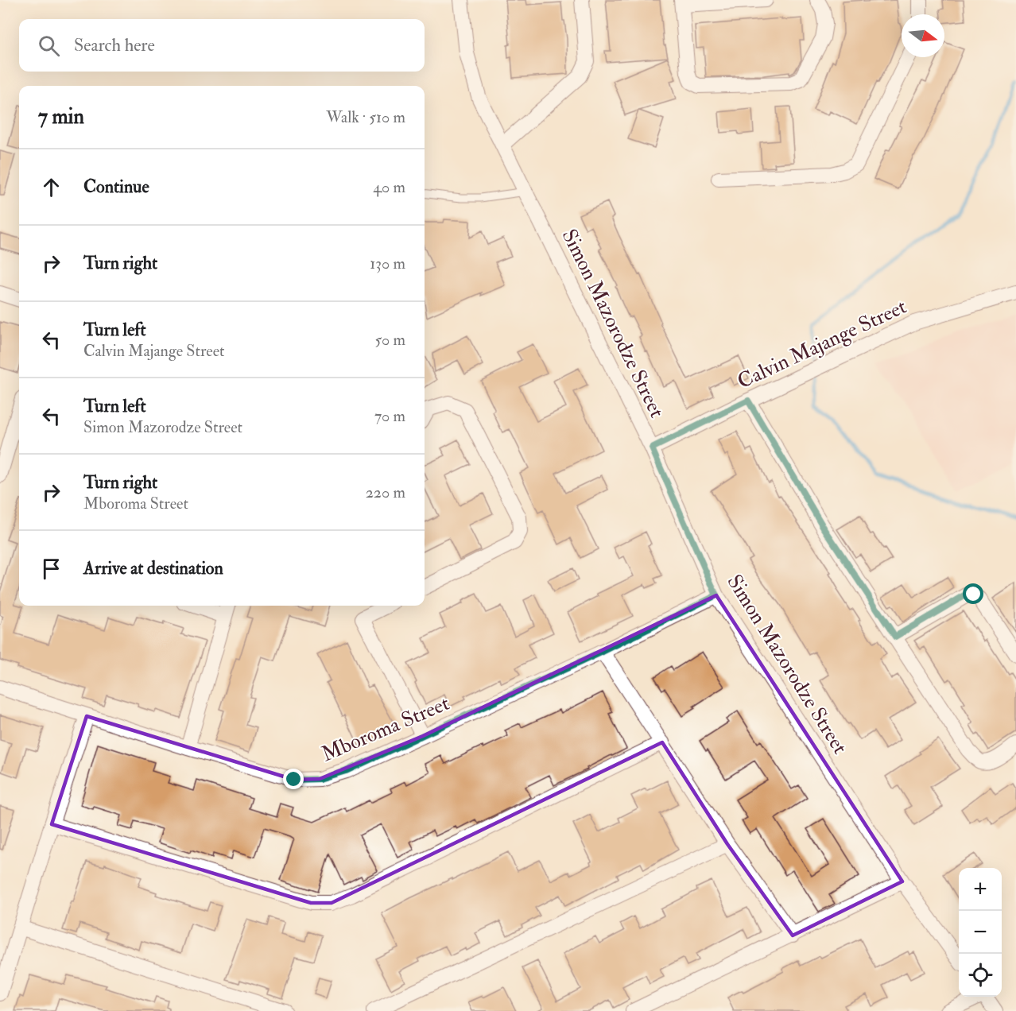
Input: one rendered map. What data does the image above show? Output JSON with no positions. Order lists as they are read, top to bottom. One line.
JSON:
{"streets":{"street":["Simon Mazorodze Street","Calvin Majange Street","Mboroma Street"]},"crossings":[["Simon Mazorodze Street","Calvin Majange Street"],["Simon Mazorodze Street","Mboroma Street"]],"north":"right","page":{"search":"Search here","heading":["7 min","Walk · 510 m"],"list":[["Continue","40 m"],["Turn right","130 m"],["Turn left","Calvin Majange Street","50 m"],["Turn left","Simon Mazorodze Street","70 m"],["Turn right","Mboroma Street","220 m"],"Arrive at destination"],"map_buttons":["+","−"]}}
